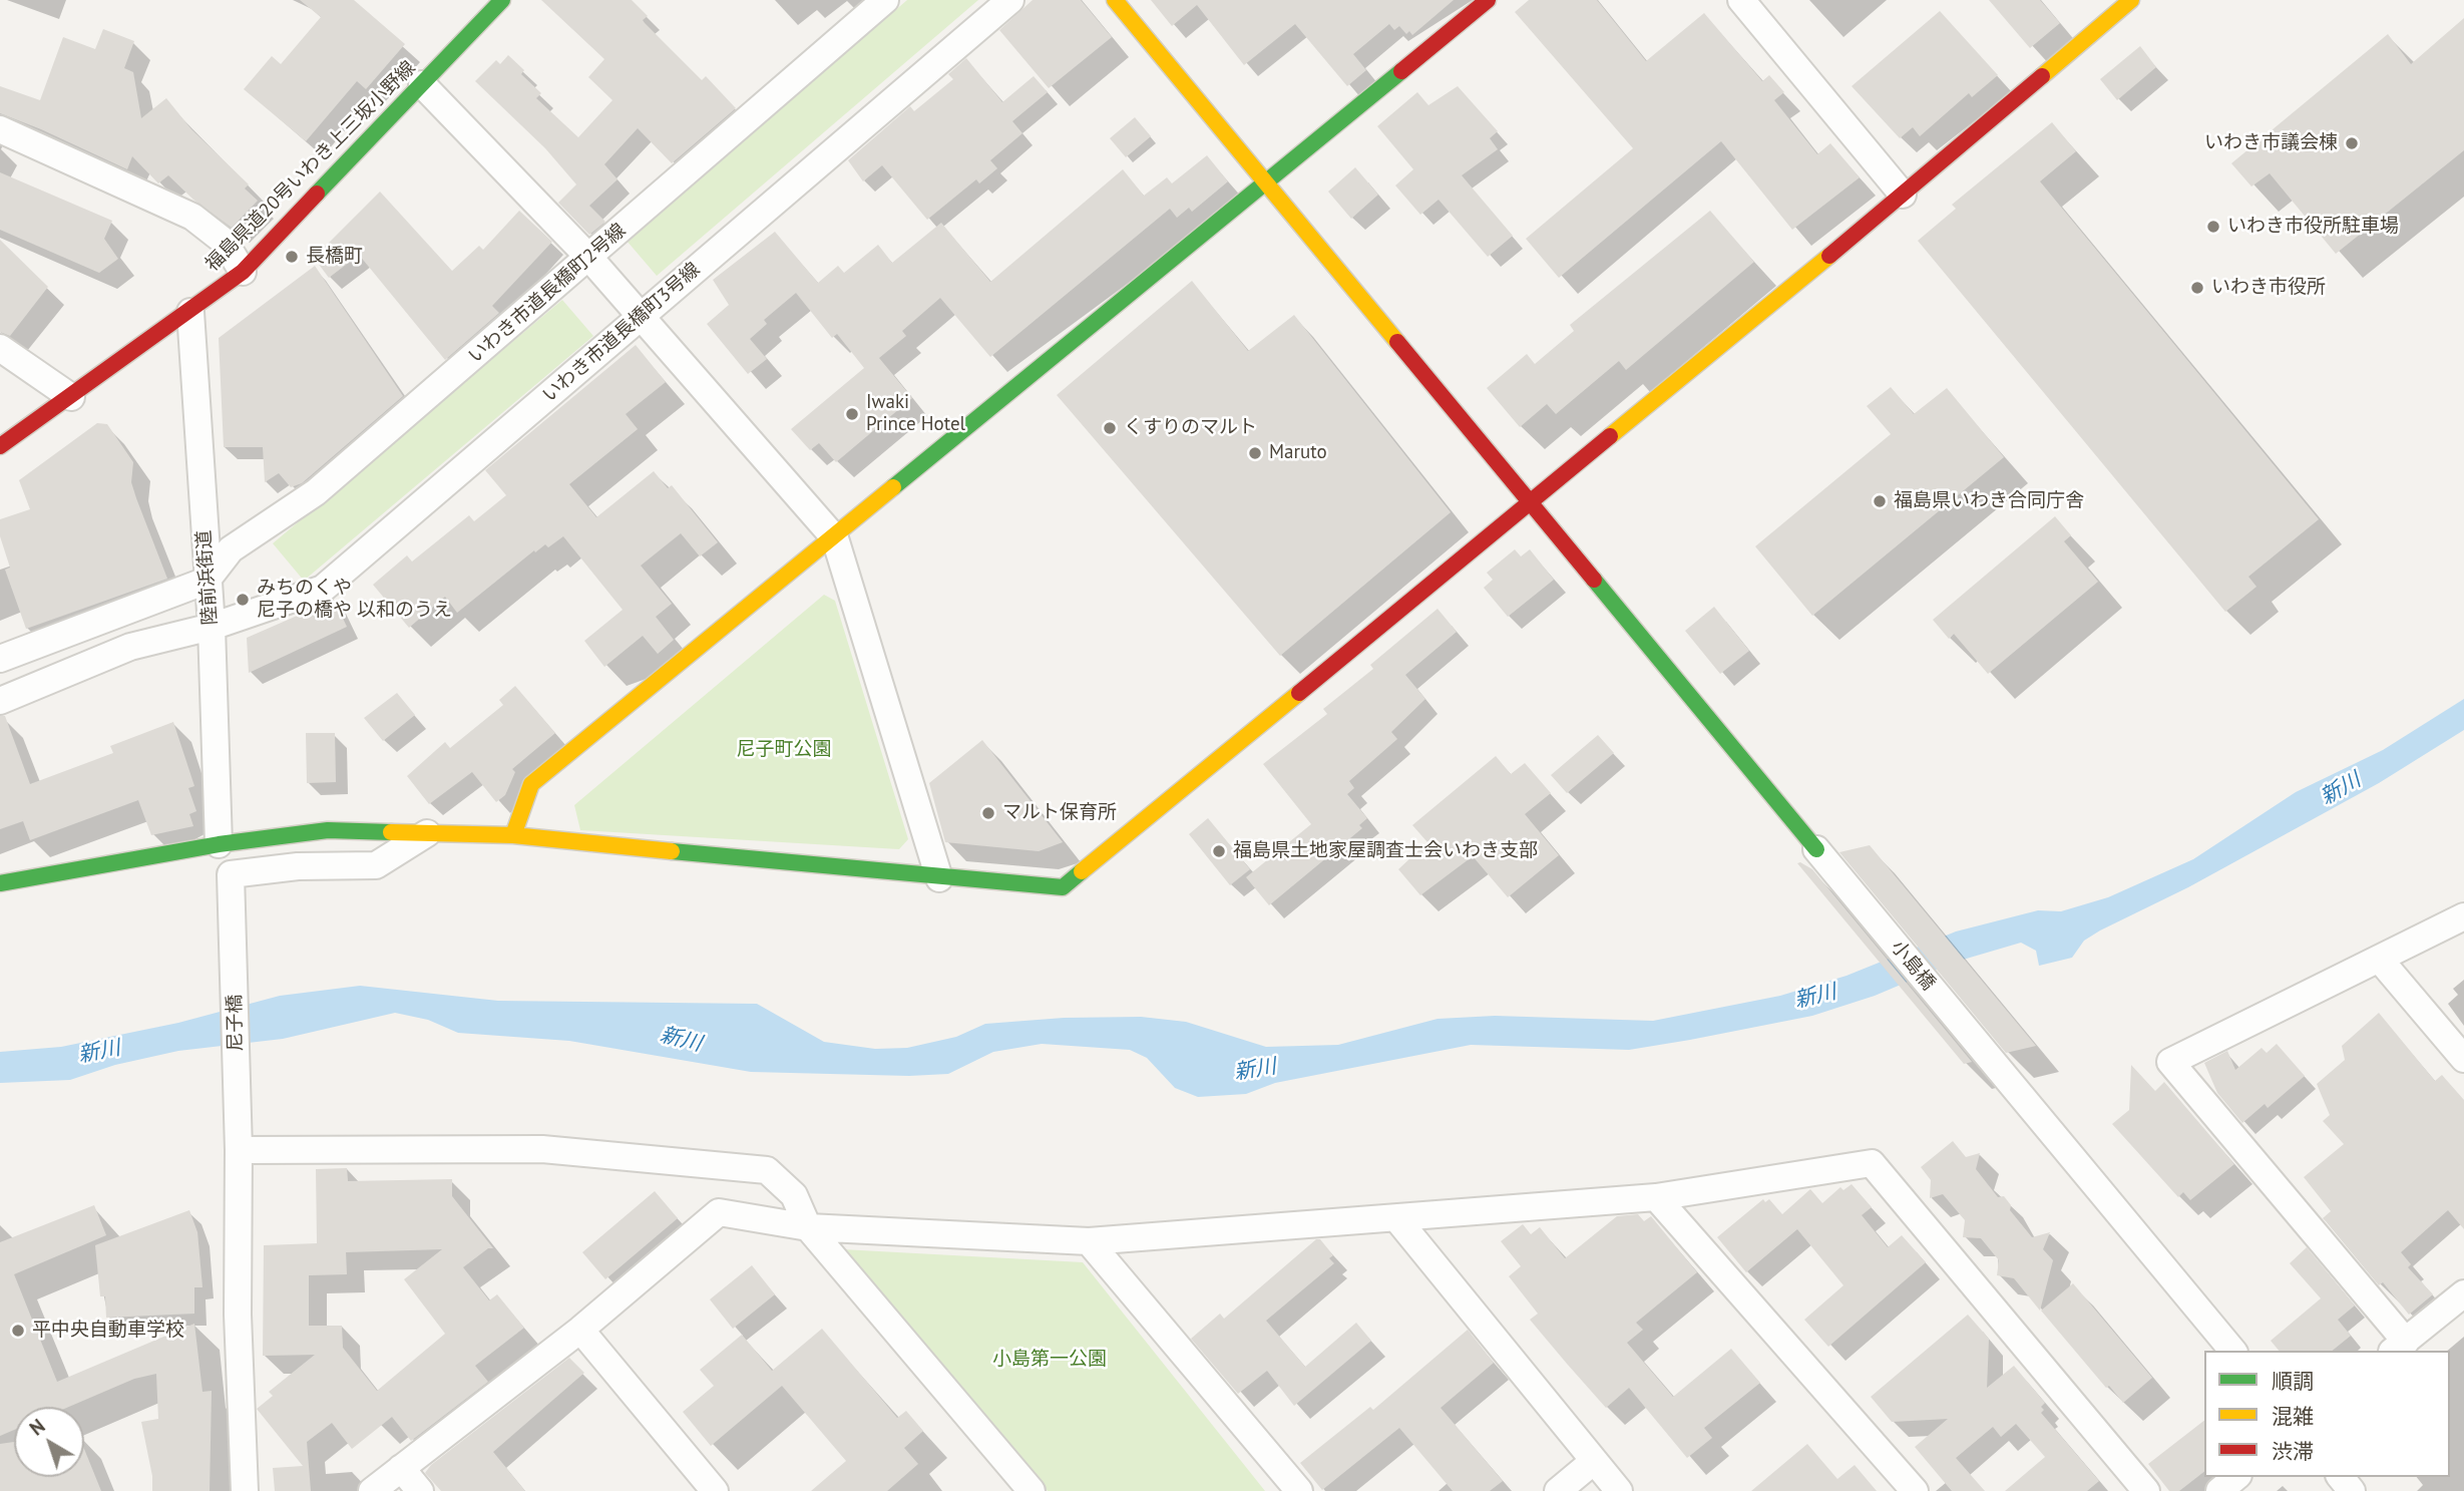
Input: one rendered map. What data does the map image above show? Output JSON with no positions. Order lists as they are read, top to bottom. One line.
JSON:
{"streets":{"street":["福島県道20号いわき上三坂小野線","いわき市道長橋町2号線","いわき市道長橋町3号線","陸前浜街道","小島橋","尼子橋"]},"crossings":[["福島県道20号いわき上三坂小野線","陸前浜街道"],["いわき市道長橋町2号線","陸前浜街道"],["いわき市道長橋町3号線","陸前浜街道"]],"water":["新川"],"parks":["尼子町公園","小島第一公園"],"places":["いわき市議会棟","いわき市役所駐車場","長橋町","いわき市役所","Iwaki Prince Hotel","くすりのマルト","Maruto","福島県いわき合同庁舎","みちのくや 尼子の橋や 以和のうえ","マルト保育所","福島県土地家屋調査士会いわき支部","平中央自動車学校"],"legend":["順調","混雑","渋滞"],"north":"top left"}
